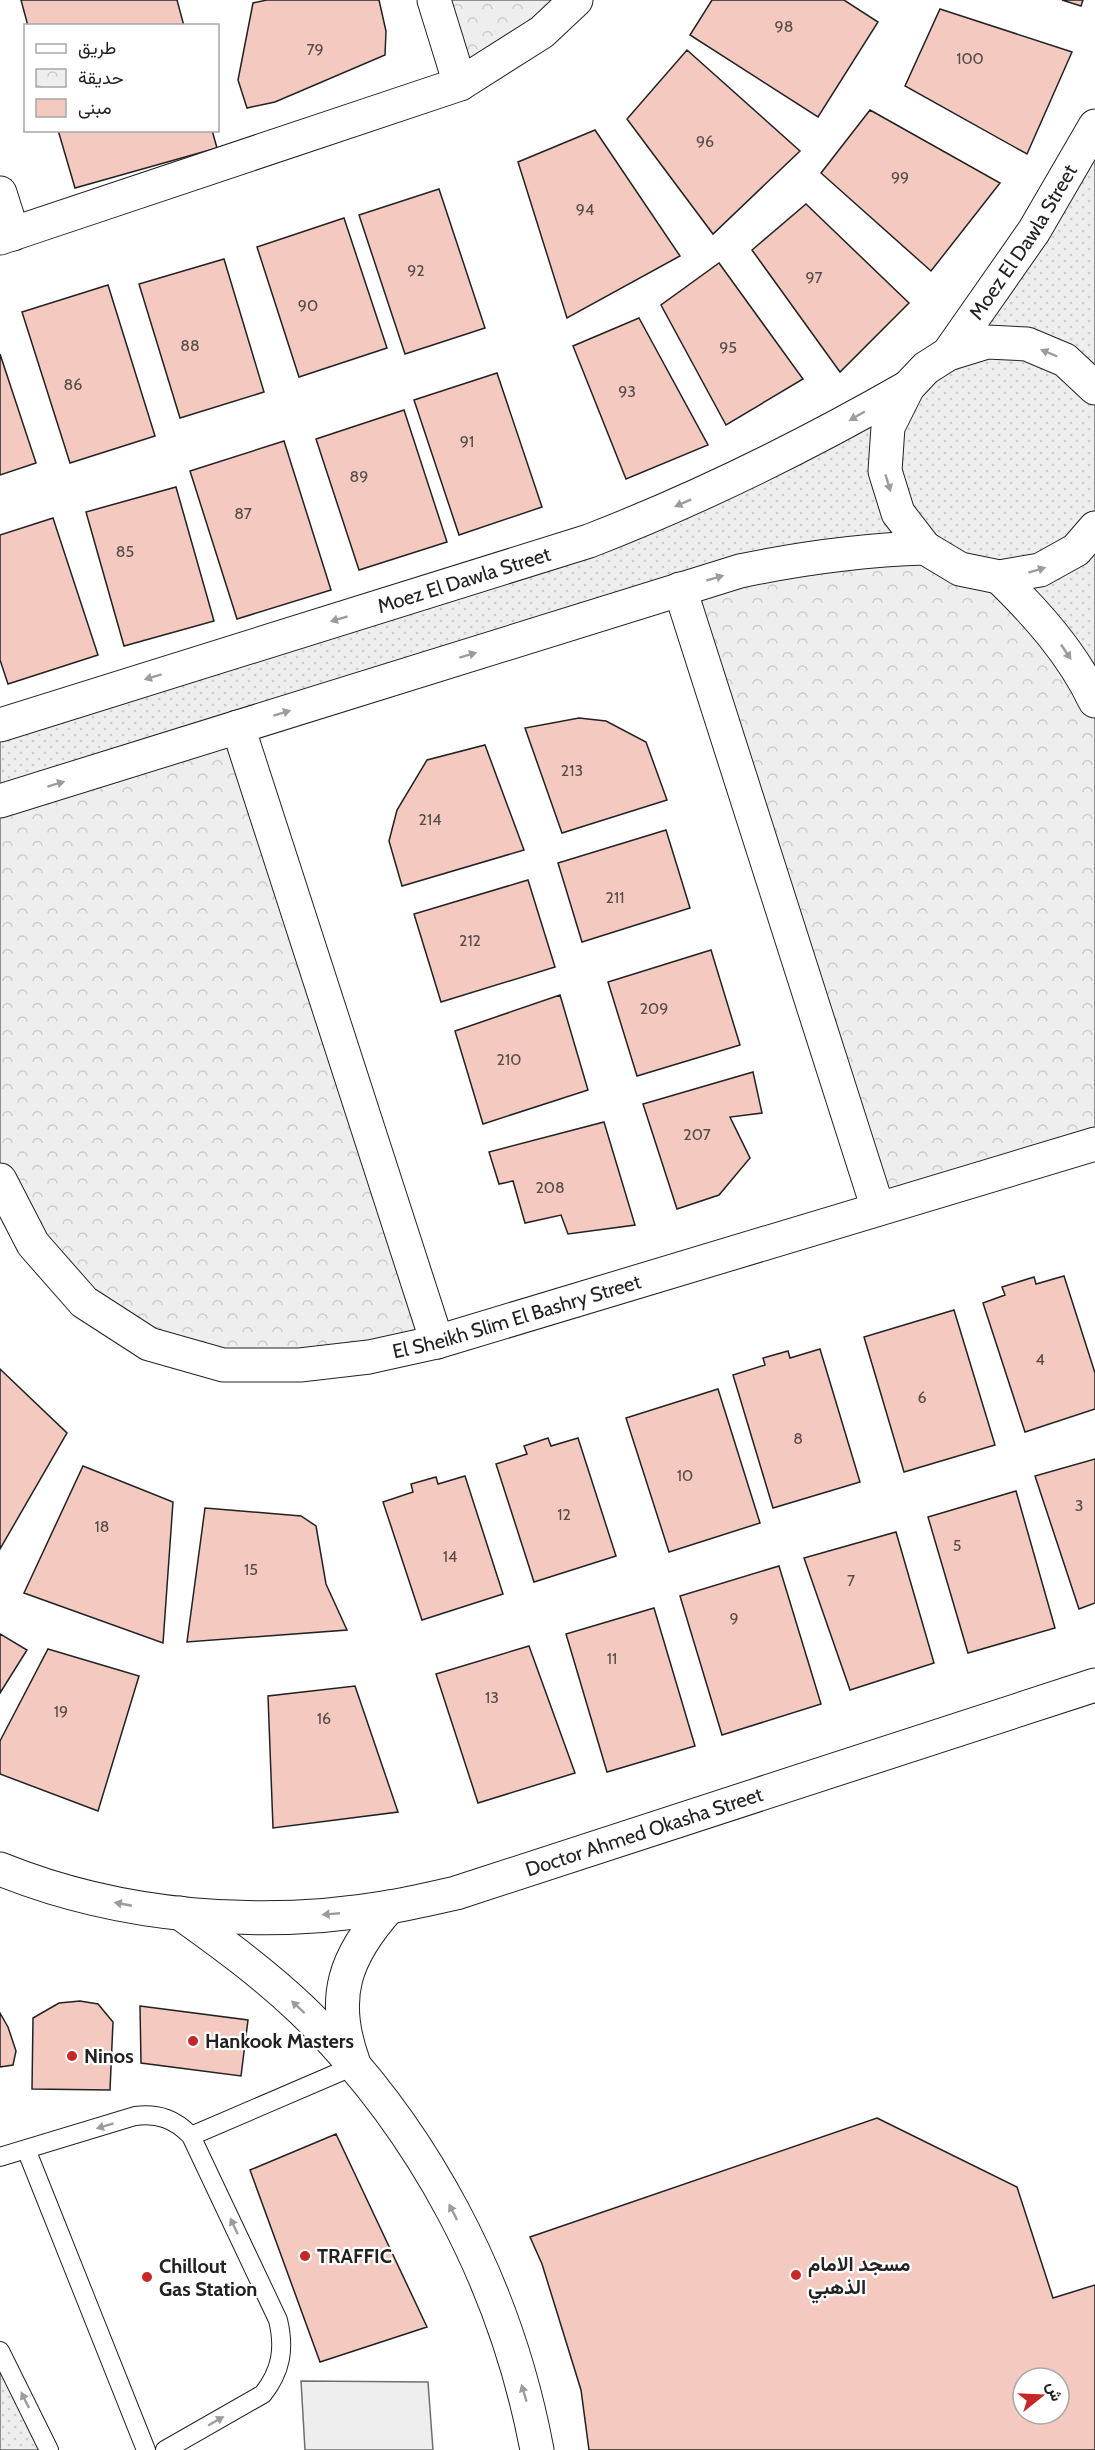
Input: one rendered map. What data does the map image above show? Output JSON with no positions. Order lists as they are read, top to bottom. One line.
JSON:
{"streets":{"street":["Moez El Dawla Street","El Sheikh Slim El Bashry Street","Doctor Ahmed Okasha Street"]},"places":["Hankook Masters","Ninos","TRAFFIC","مسجد الامام الذهبي","Chillout Gas Station"],"house_numbers":["98","79","100","96","99","94","92","97","90","88","95","86","93","91","89","87","85","213","214","211","212","209","210","207","208","4","6","8","10","3","12","18","5","14","15","7","9","11","13","19","16"],"legend":["طريق","حديقة","مبنى"],"north":"right"}
